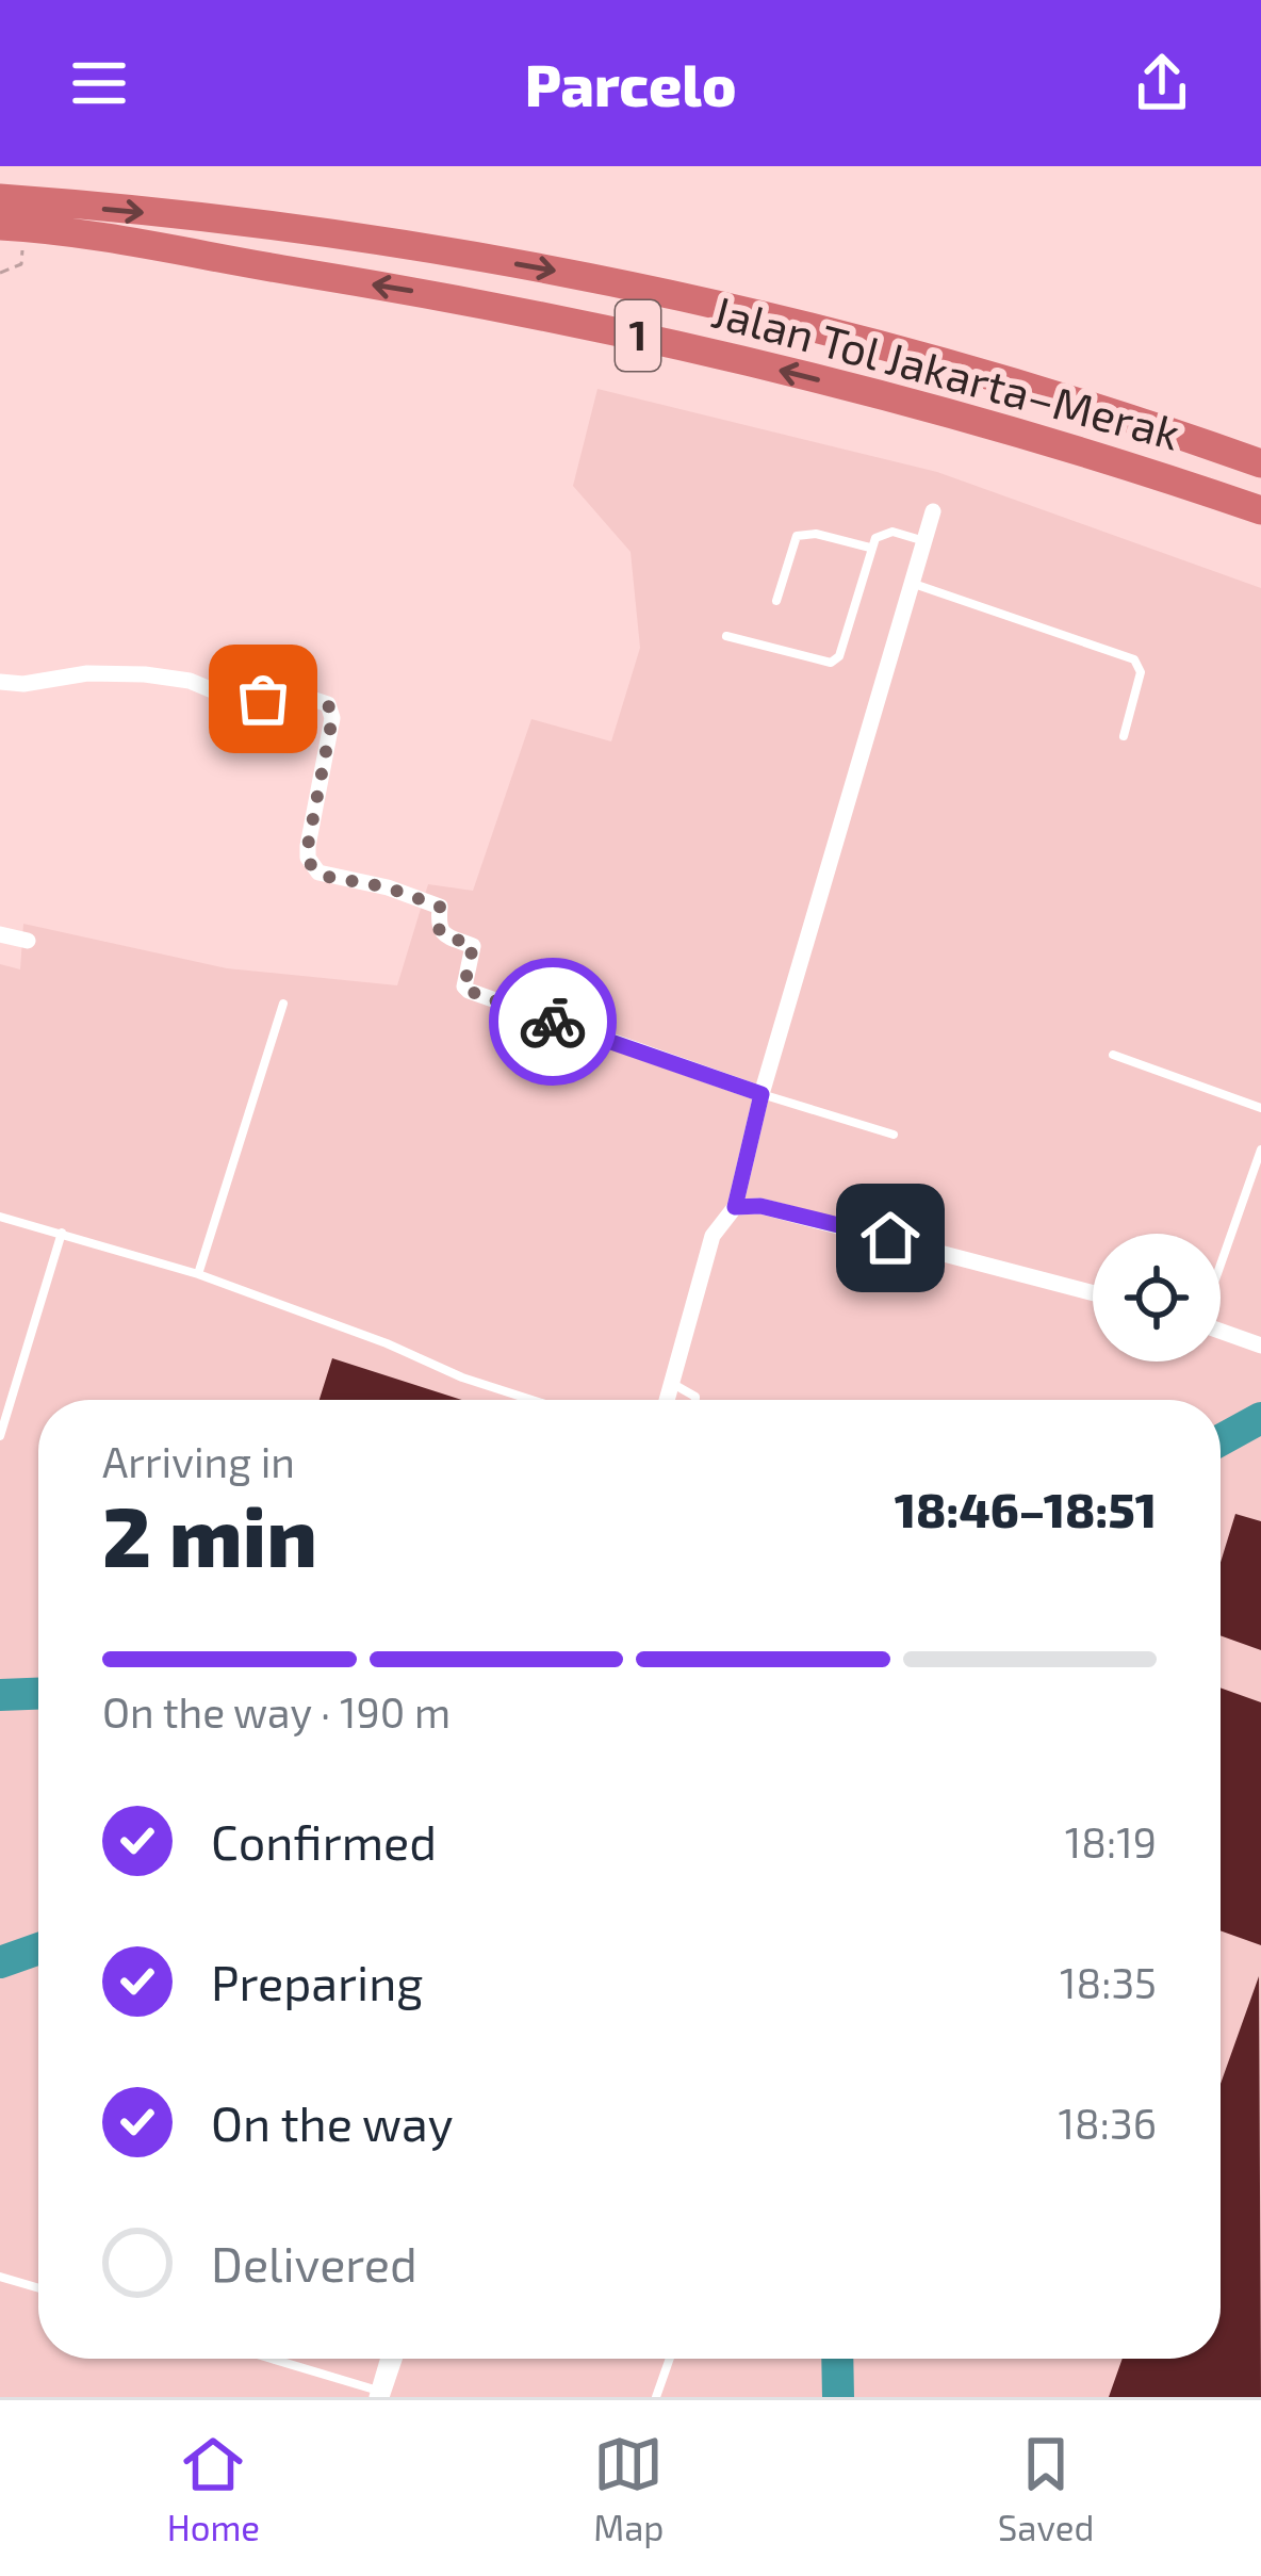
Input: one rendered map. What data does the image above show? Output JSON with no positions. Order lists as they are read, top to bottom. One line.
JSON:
{"streets":{"highway":["1","Jalan Tol Jakarta–Merak"]},"page":{"header":"Parcelo","heading":["2 min","Arriving in","18:46–18:51"],"bar":"On the way · 190 m","list":[["Confirmed","18:19"],["Preparing","18:35"],["On the way","18:36"],"Delivered"],"tabs":["Home","Map","Saved"]}}
